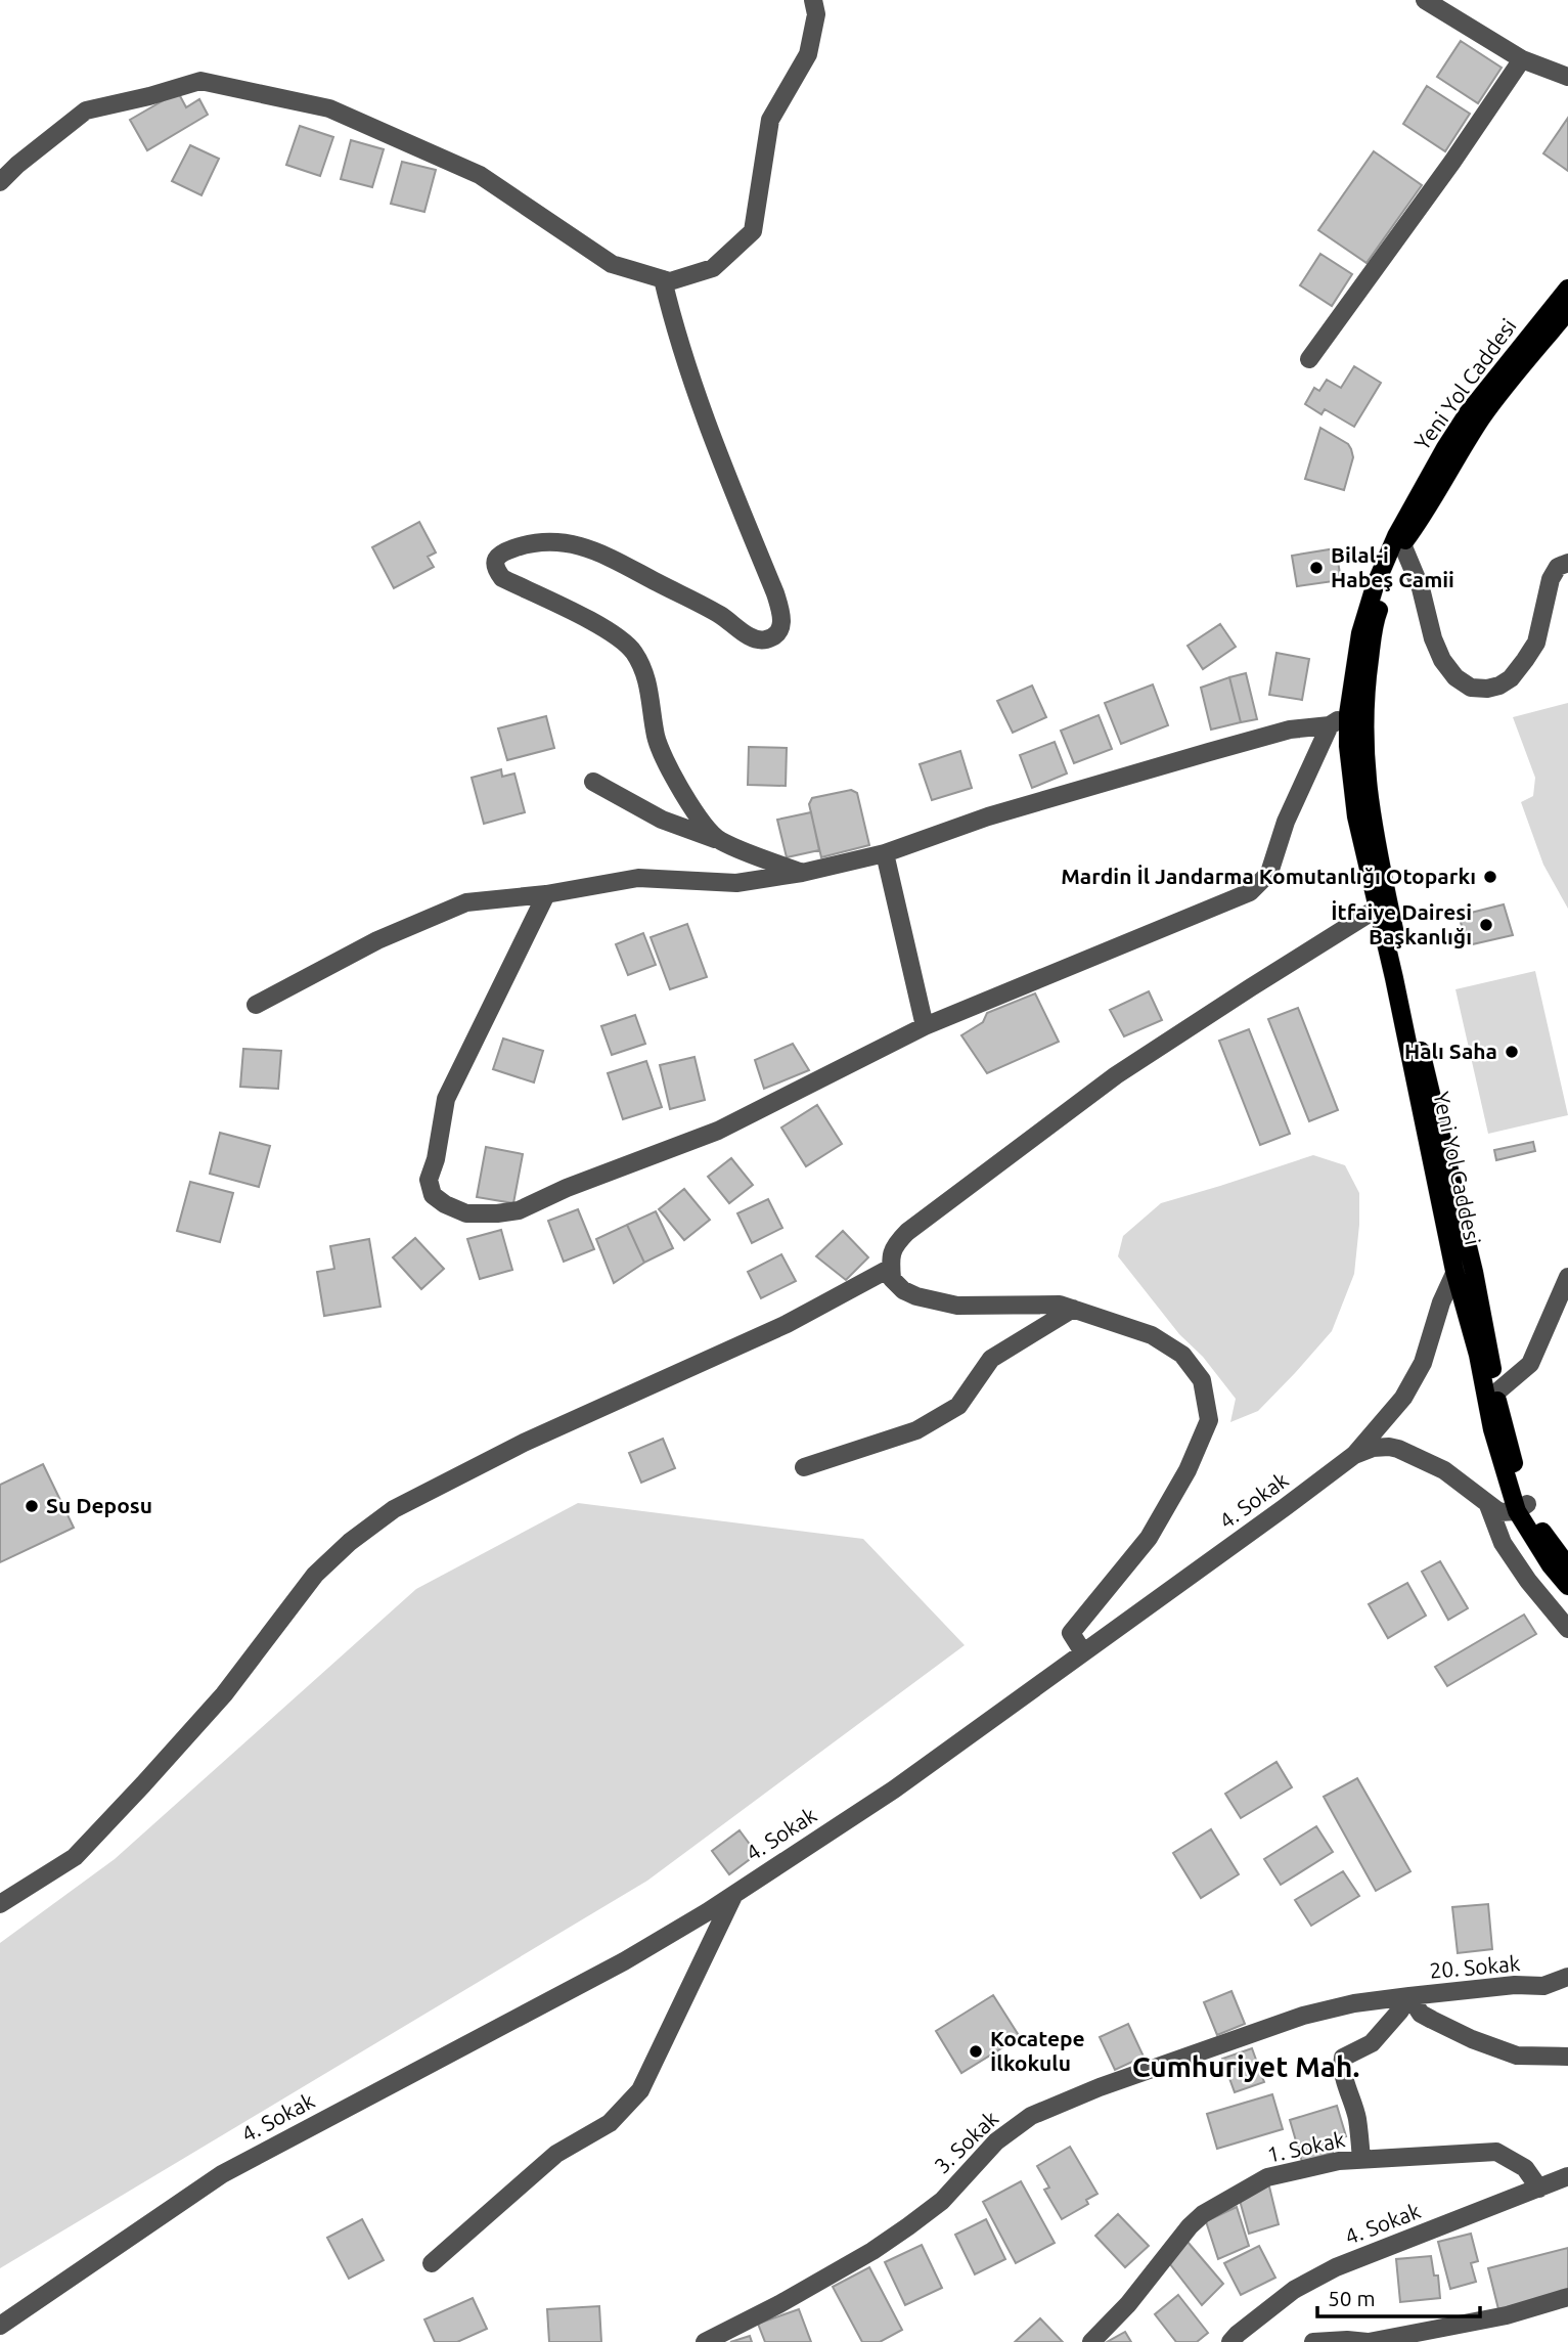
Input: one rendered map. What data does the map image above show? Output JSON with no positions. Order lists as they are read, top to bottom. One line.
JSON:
{"streets":{"main road":["Yeni Yol Caddesi"],"street":["4. Sokak","20. Sokak","3. Sokak","1. Sokak"]},"crossings":[["Yeni Yol Caddesi","4. Sokak"],["4. Sokak","1. Sokak"],["20. Sokak","3. Sokak"],["20. Sokak","1. Sokak"]],"districts":["Cumhuriyet Mah."],"places":["Bilal-i Habeş Camii","Mardin İl Jandarma Komutanlığı Otoparkı","İtfaiye Dairesi Başkanlığı","Halı Saha","Su Deposu","Kocatepe İlkokulu"],"scale_bar":"50 m"}
